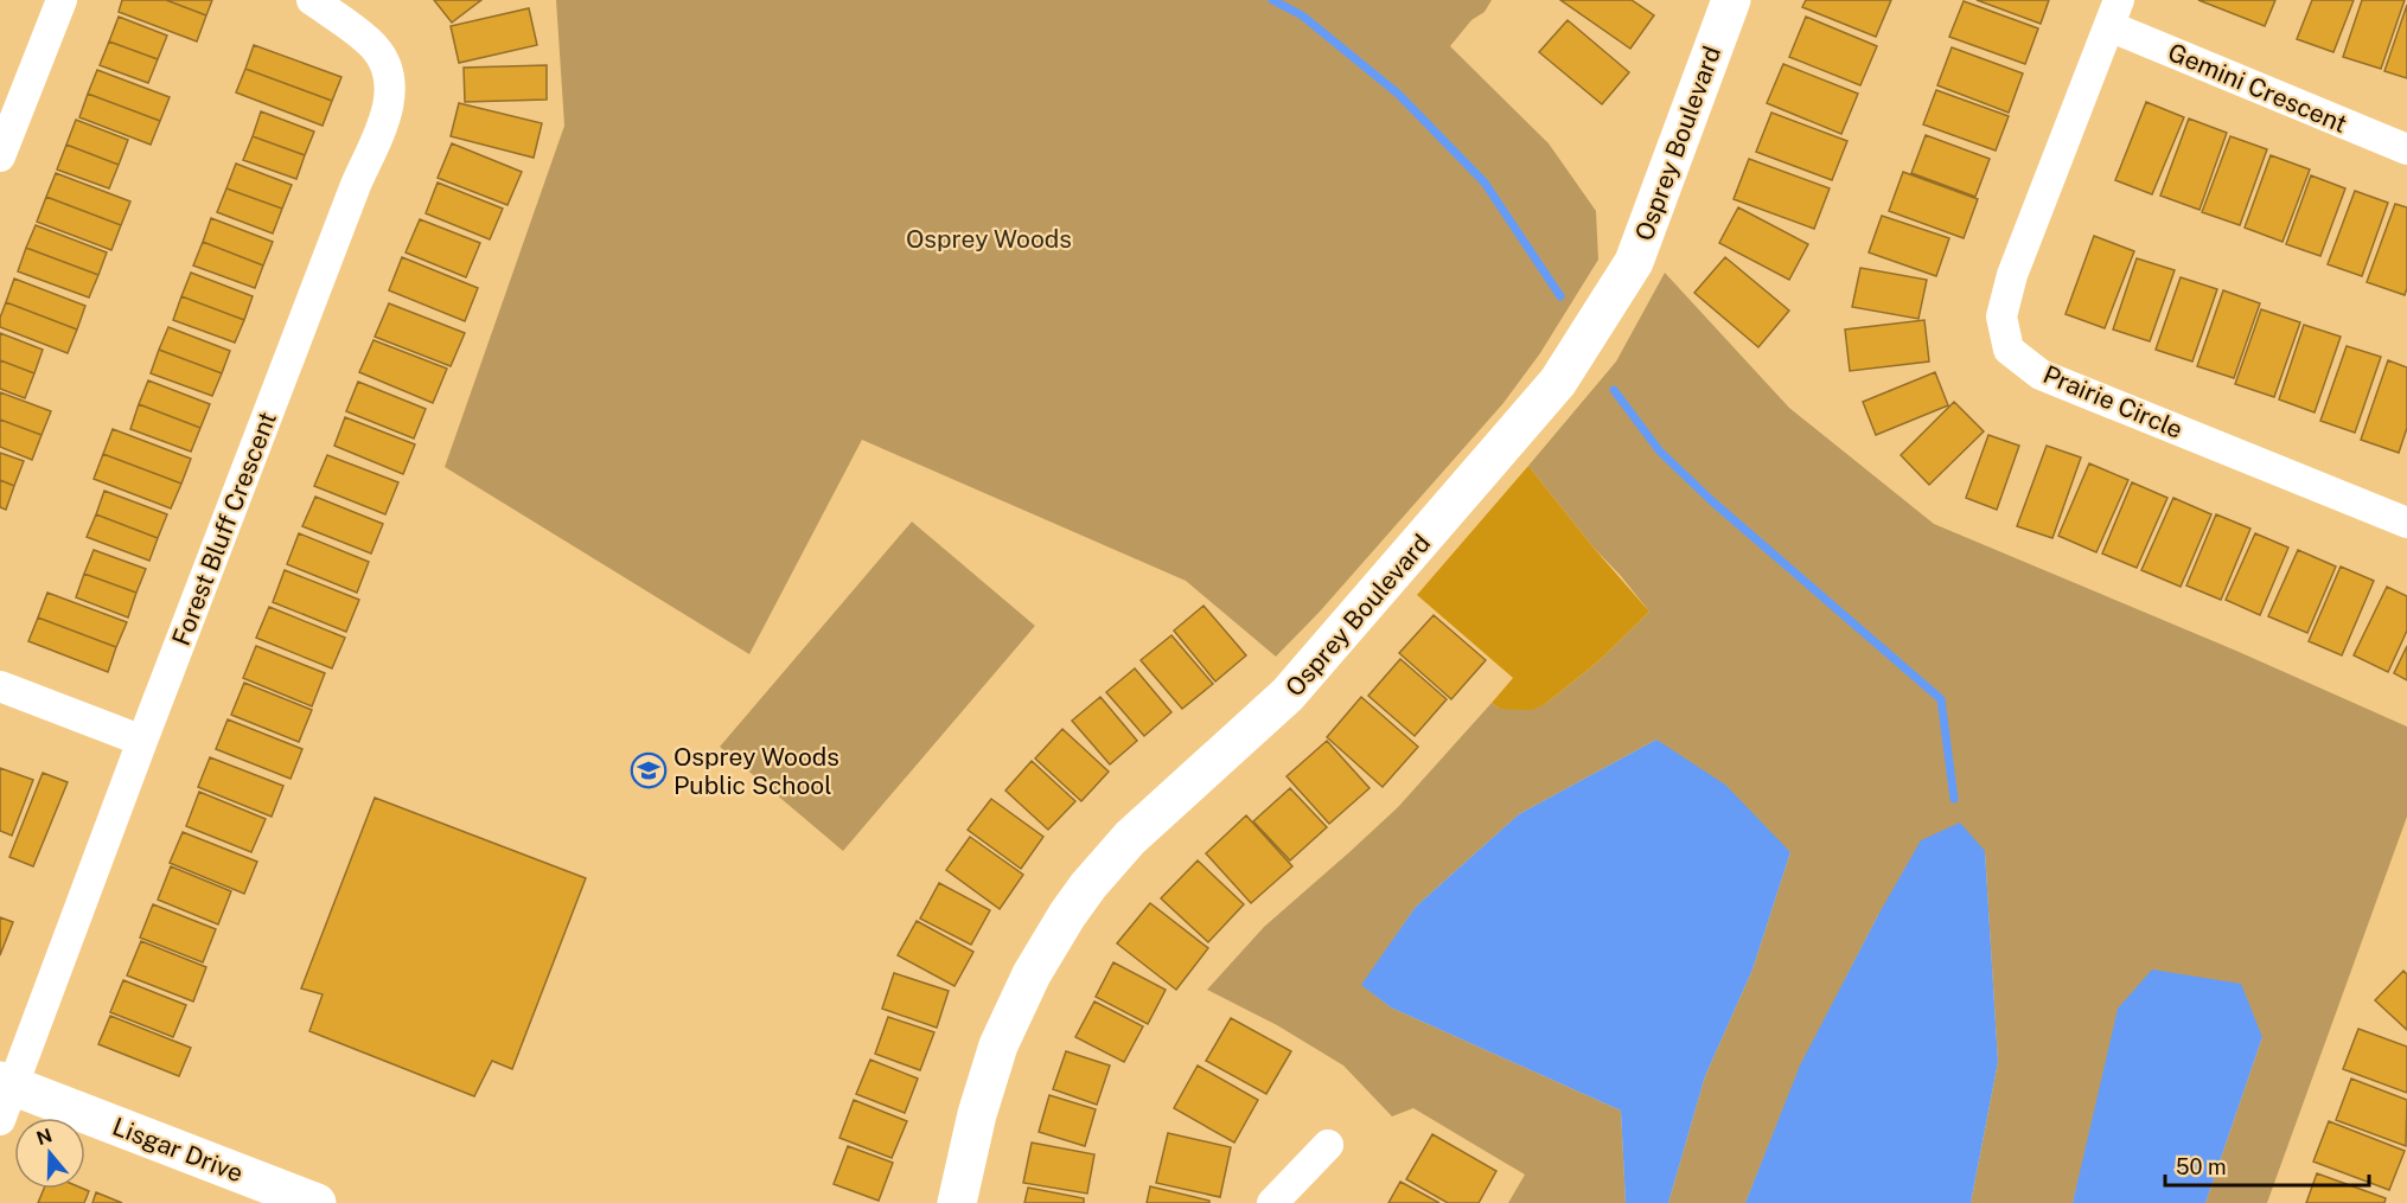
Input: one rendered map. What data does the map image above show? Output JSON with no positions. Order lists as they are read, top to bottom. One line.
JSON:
{"streets":{"street":["Gemini Crescent","Osprey Boulevard","Prairie Circle","Forest Bluff Crescent","Lisgar Drive"]},"crossings":[["Gemini Crescent","Prairie Circle"],["Forest Bluff Crescent","Lisgar Drive"]],"parks":["Osprey Woods"],"places":{"school or university":["Osprey Woods Public School"]},"scale_bar":"50 m","north":"top"}
